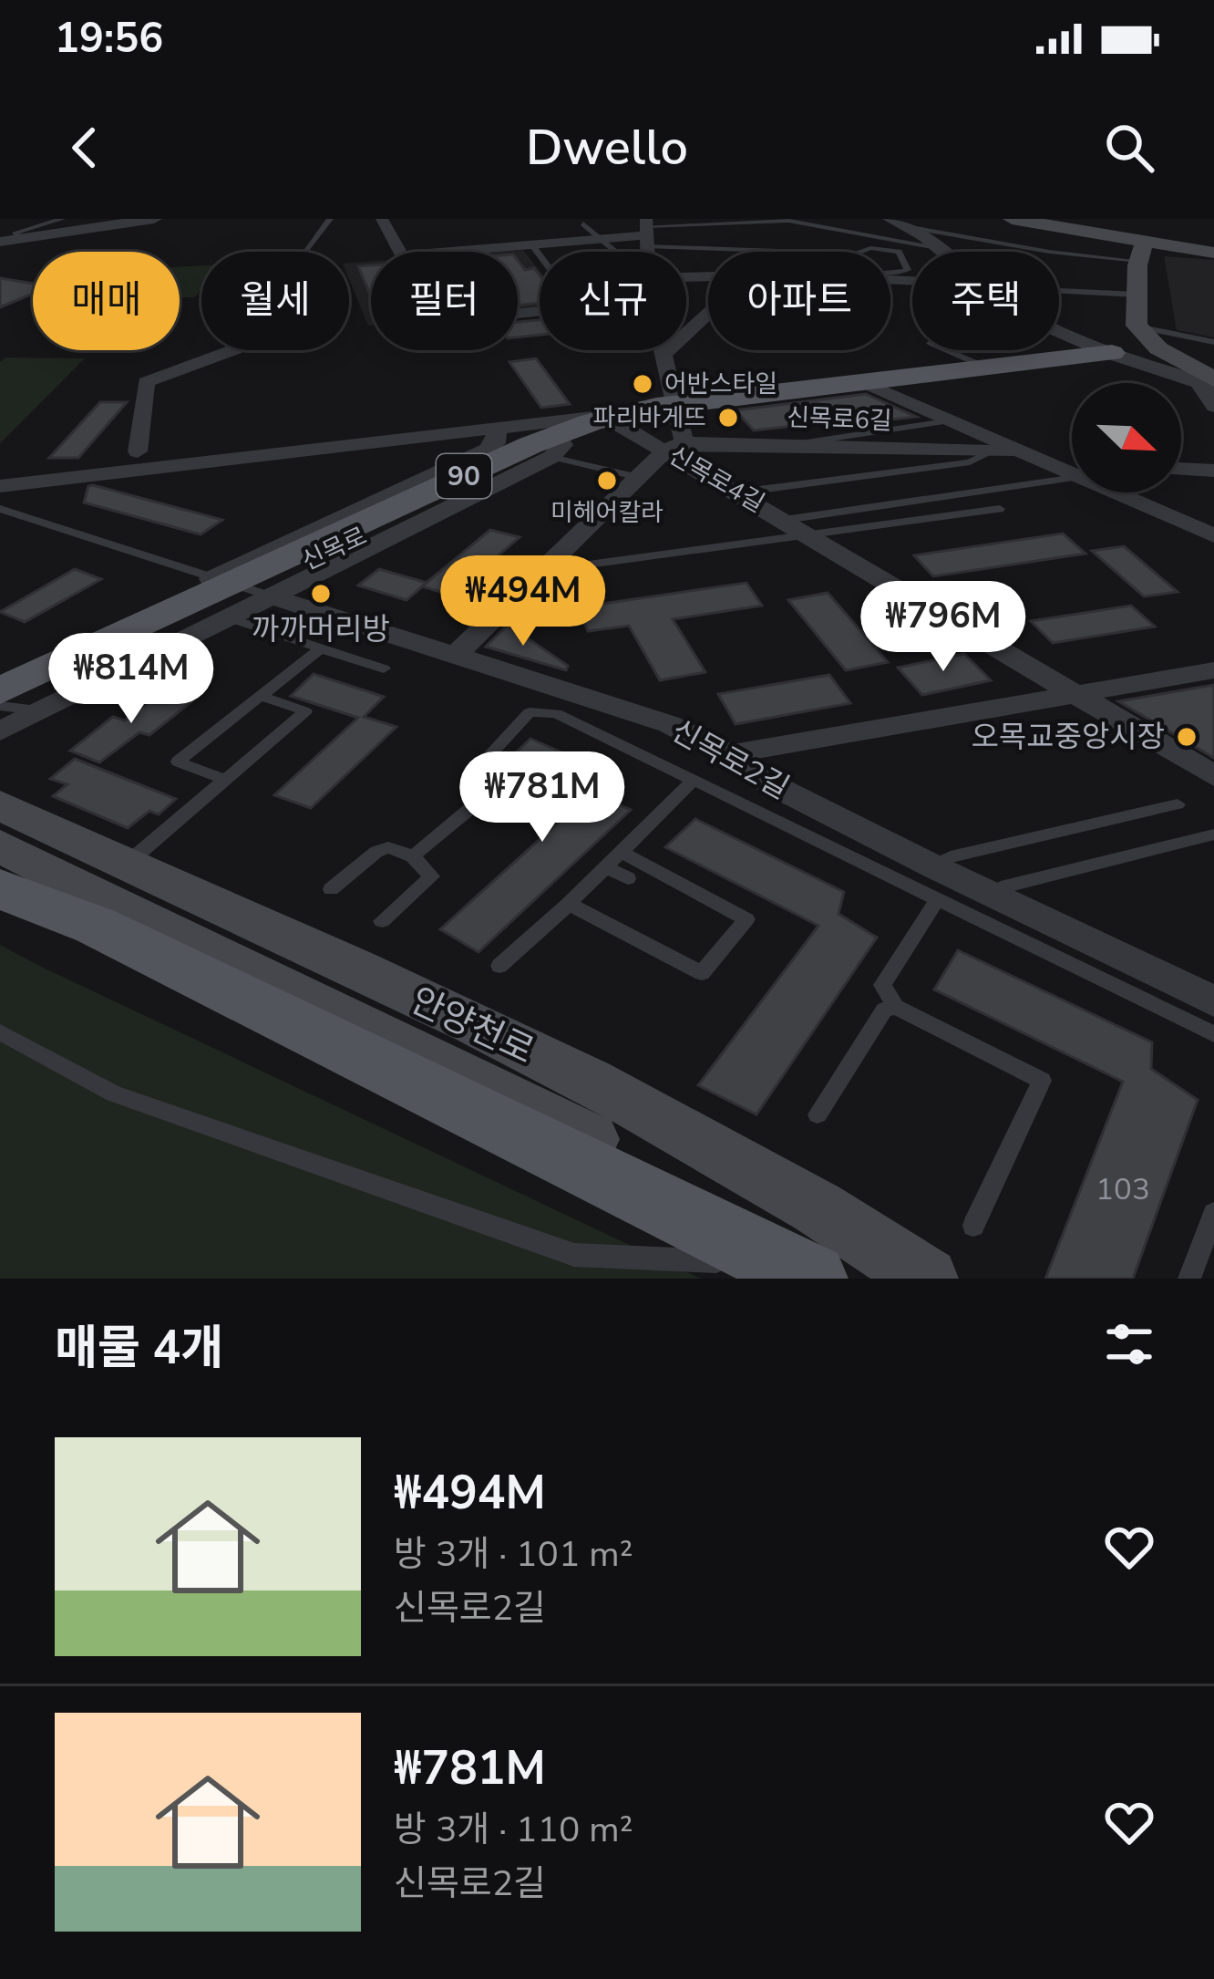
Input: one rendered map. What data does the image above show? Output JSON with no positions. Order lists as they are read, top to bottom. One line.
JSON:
{"streets":{"main road":["90","신목로","안양천로"],"street":["신목로6길","신목로4길","신목로2길"]},"crossings":[["신목로6길","신목로4길"],["신목로6길","신목로"],["신목로4길","신목로"],["신목로","신목로2길"]],"places":["어반스타일","파리바게뜨","미헤어칼라","까까머리방","오목교중앙시장"],"house_numbers":["103"],"north":"bottom right","page":{"status":"19:56","header":"Dwello","chip":["매매","월세","필터","신규","아파트","주택"],"price":["₩494M","₩796M","₩814M","₩781M"],"heading":"매물 4개","list":[{"name":"₩494M","note":"방 3개 · 101 m² · 신목로2길"},{"name":"₩781M","note":"방 3개 · 110 m² · 신목로2길"}]}}
